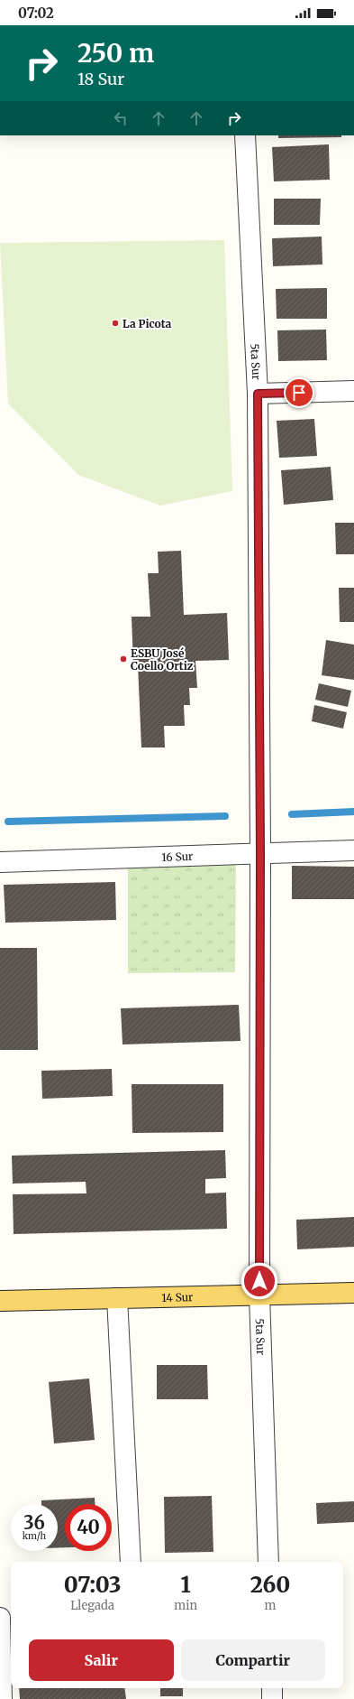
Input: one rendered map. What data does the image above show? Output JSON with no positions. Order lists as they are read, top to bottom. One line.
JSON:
{"streets":{"main road":["14 Sur"],"street":["5ta Sur","16 Sur"]},"crossings":[["5ta Sur","16 Sur"],["5ta Sur","14 Sur"]],"places":["La Picota","ESBU José Coello Ortiz"],"page":{"status":"07:02","turn":["250 m","18 Sur"],"speed":"36 km/h","limit":"40","eta":["07:03","Llegada","1","min","260","m"],"buttons":["Salir","Compartir"]}}
